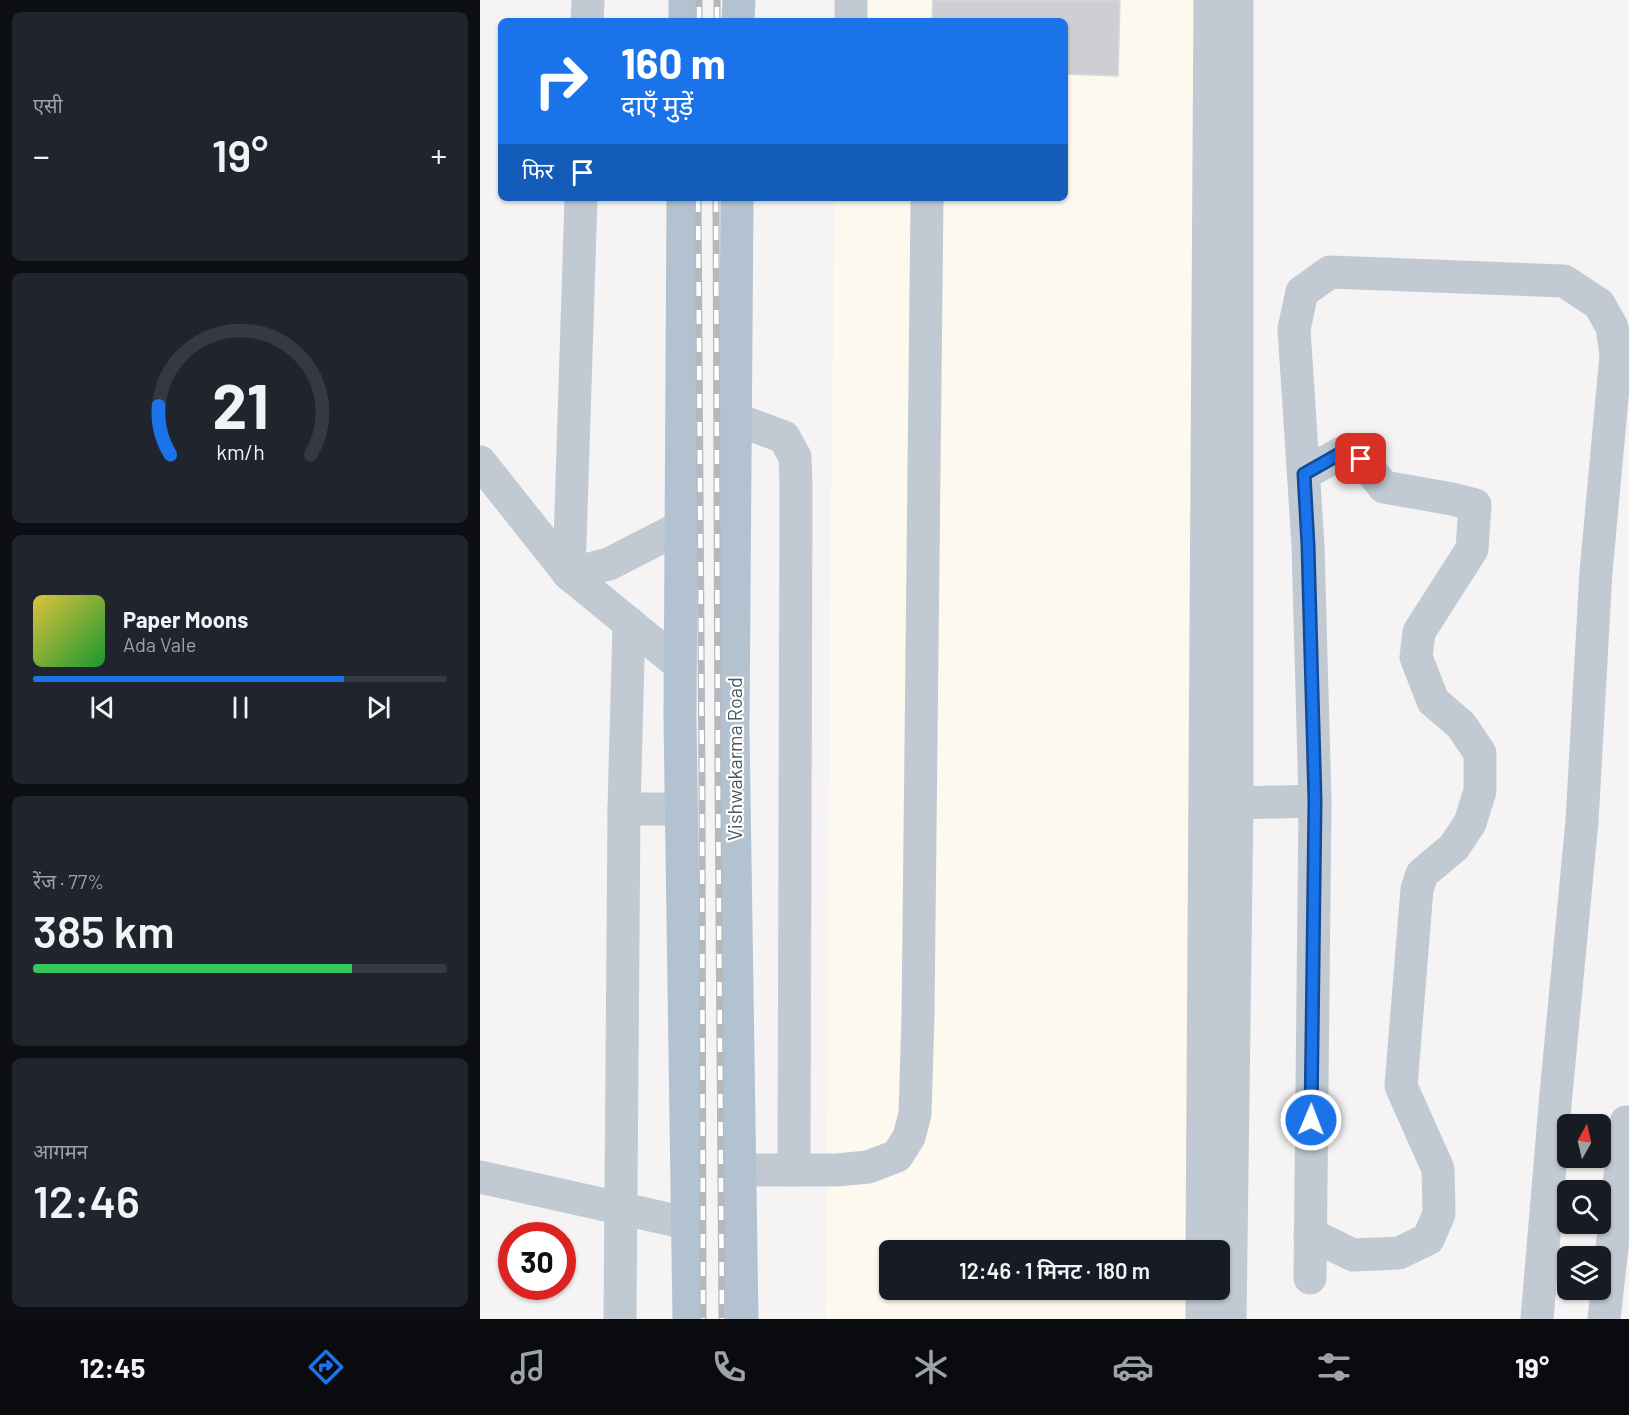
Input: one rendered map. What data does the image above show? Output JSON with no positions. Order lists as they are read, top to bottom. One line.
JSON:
{"streets":{"main road":["Vishwakarma Road"]},"north":"top","page":{"tile":["एसी",["रेंज · 77%","385 km"],["आगमन","12:46"]],"turn":["160 m","दाएँ मुड़ें"],"heat":["−","19°","+"],"then":"फिर","song":["Paper Moons","Ada Vale"],"limit":"30","trip":"12:46 · 1 मिनट · 180 m","tabs":["12:45","19°"],"gauge":["21","km/h"]}}
